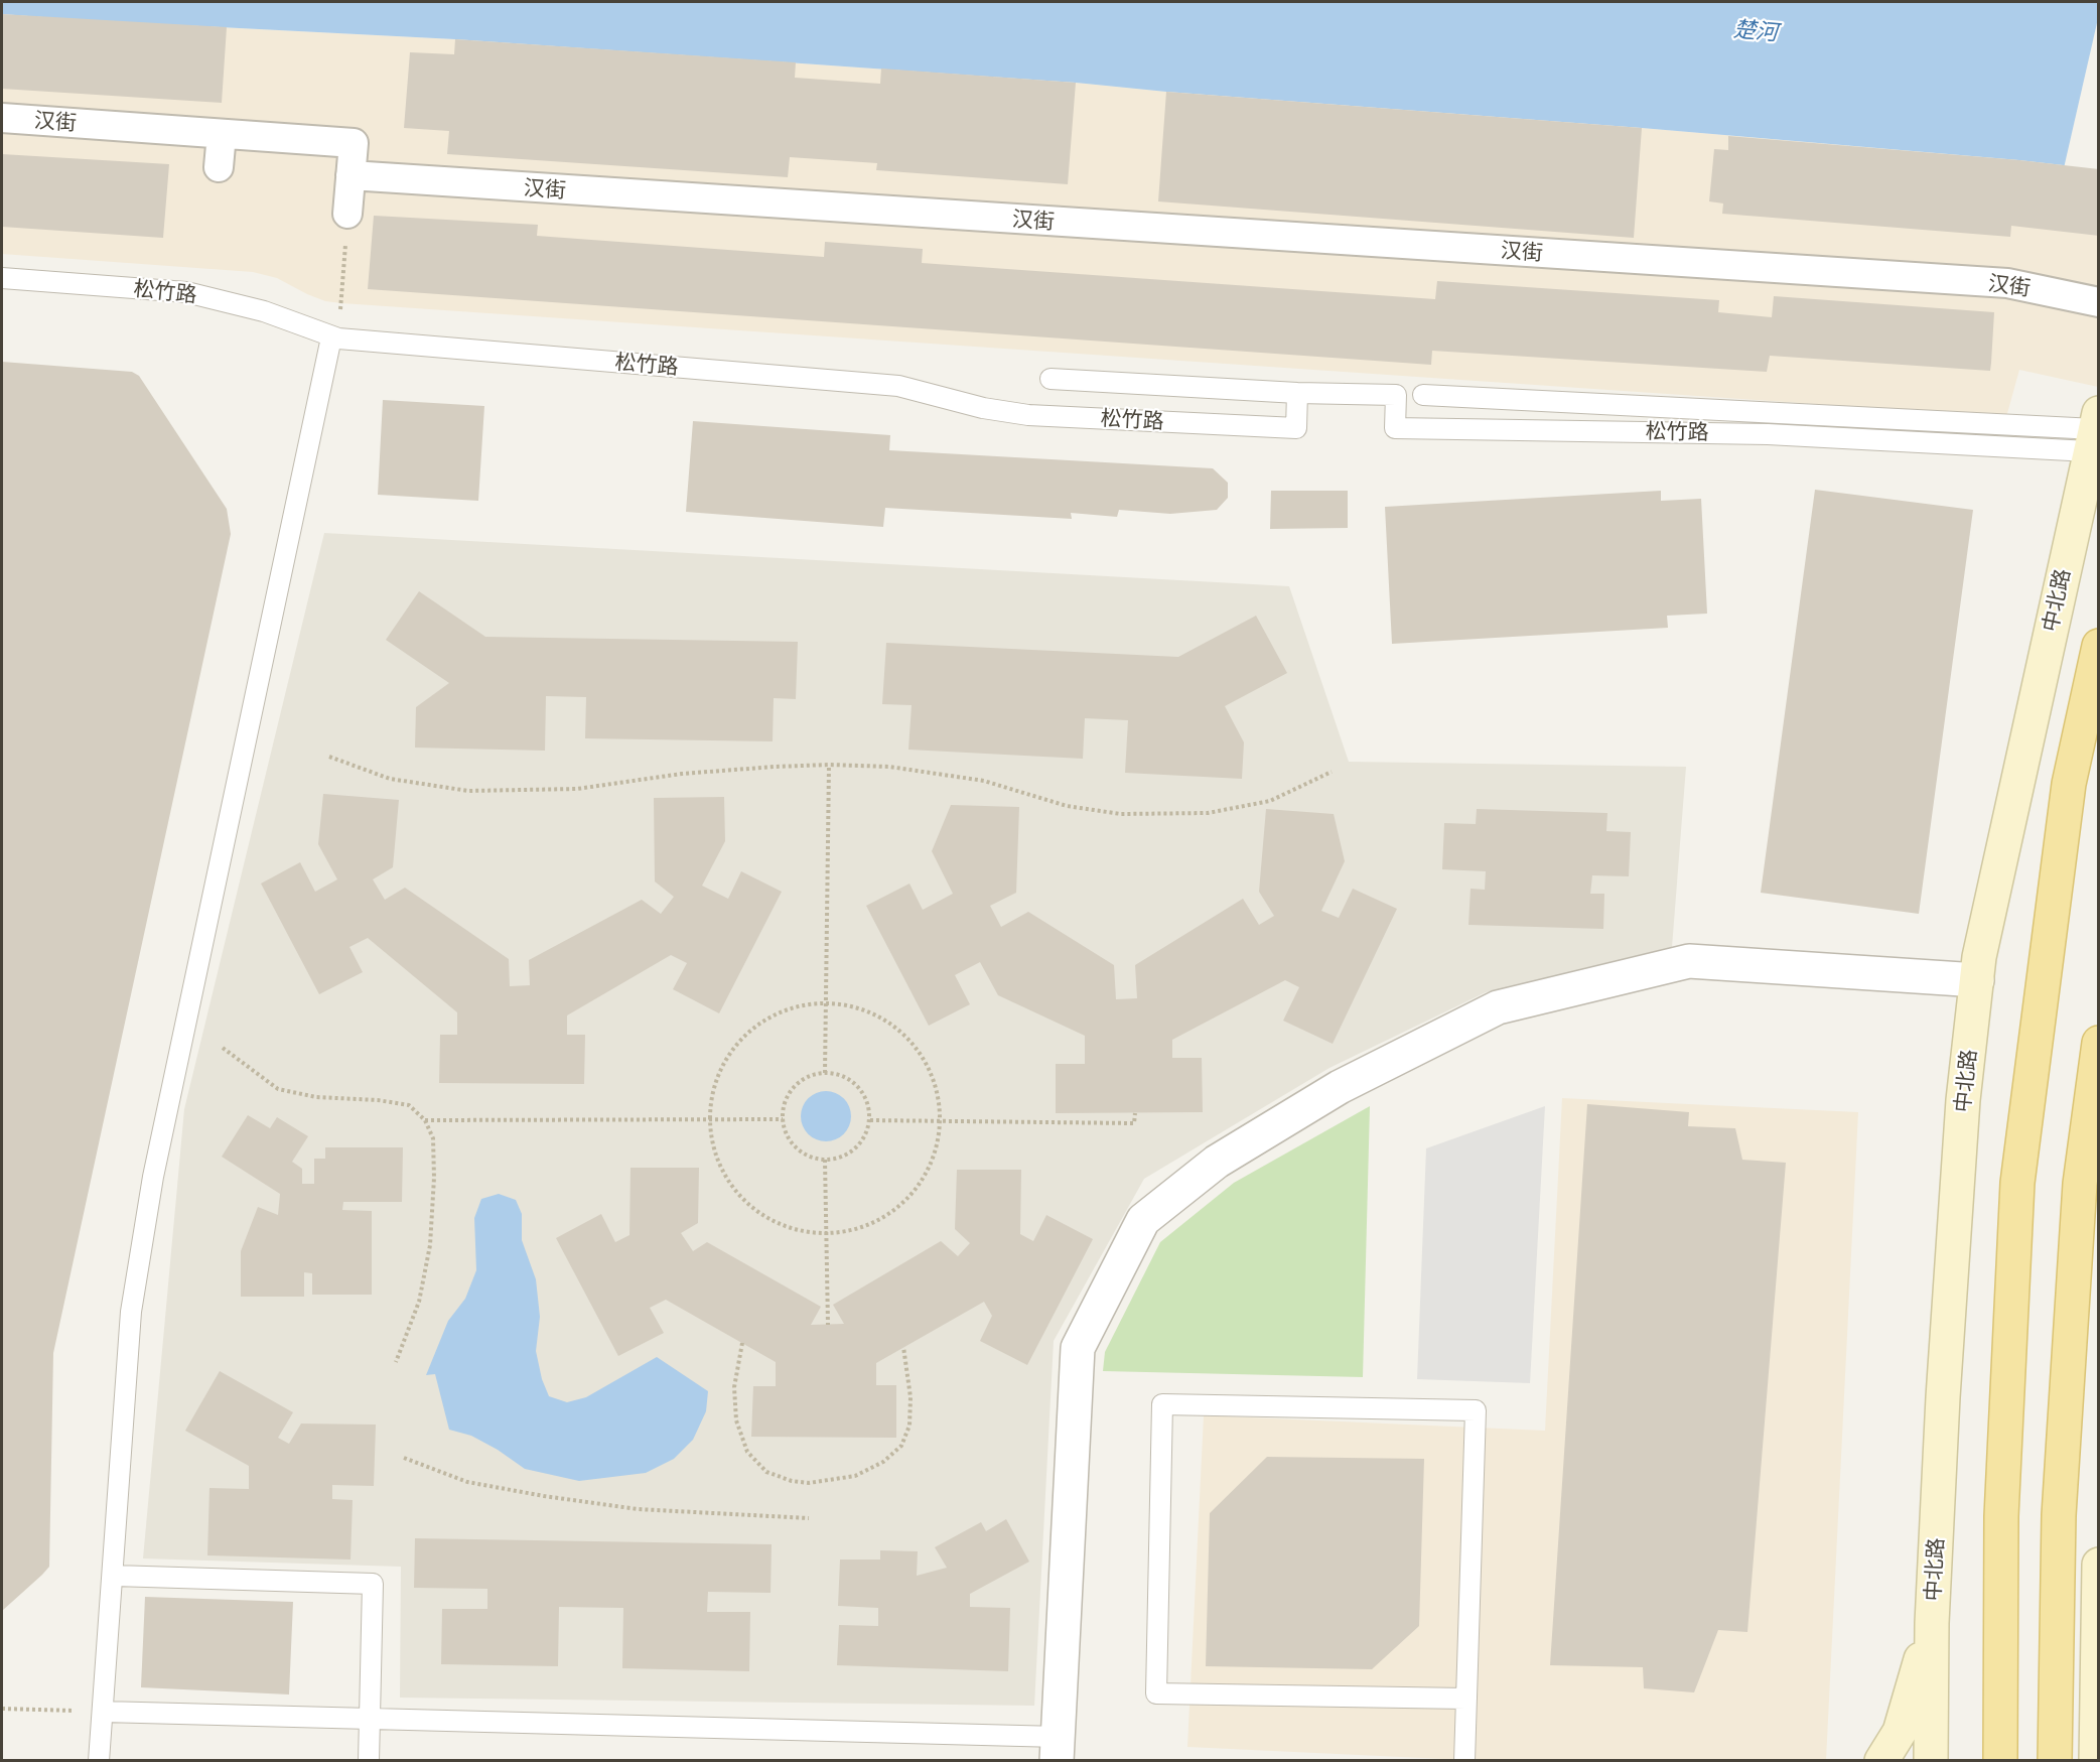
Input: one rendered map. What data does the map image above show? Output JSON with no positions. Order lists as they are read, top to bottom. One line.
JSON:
{"streets":{"main road":["中北路"],"street":["汉街"],"lane":["松竹路"]},"crossings":[["松竹路","中北路"]],"water":["楚河"]}
